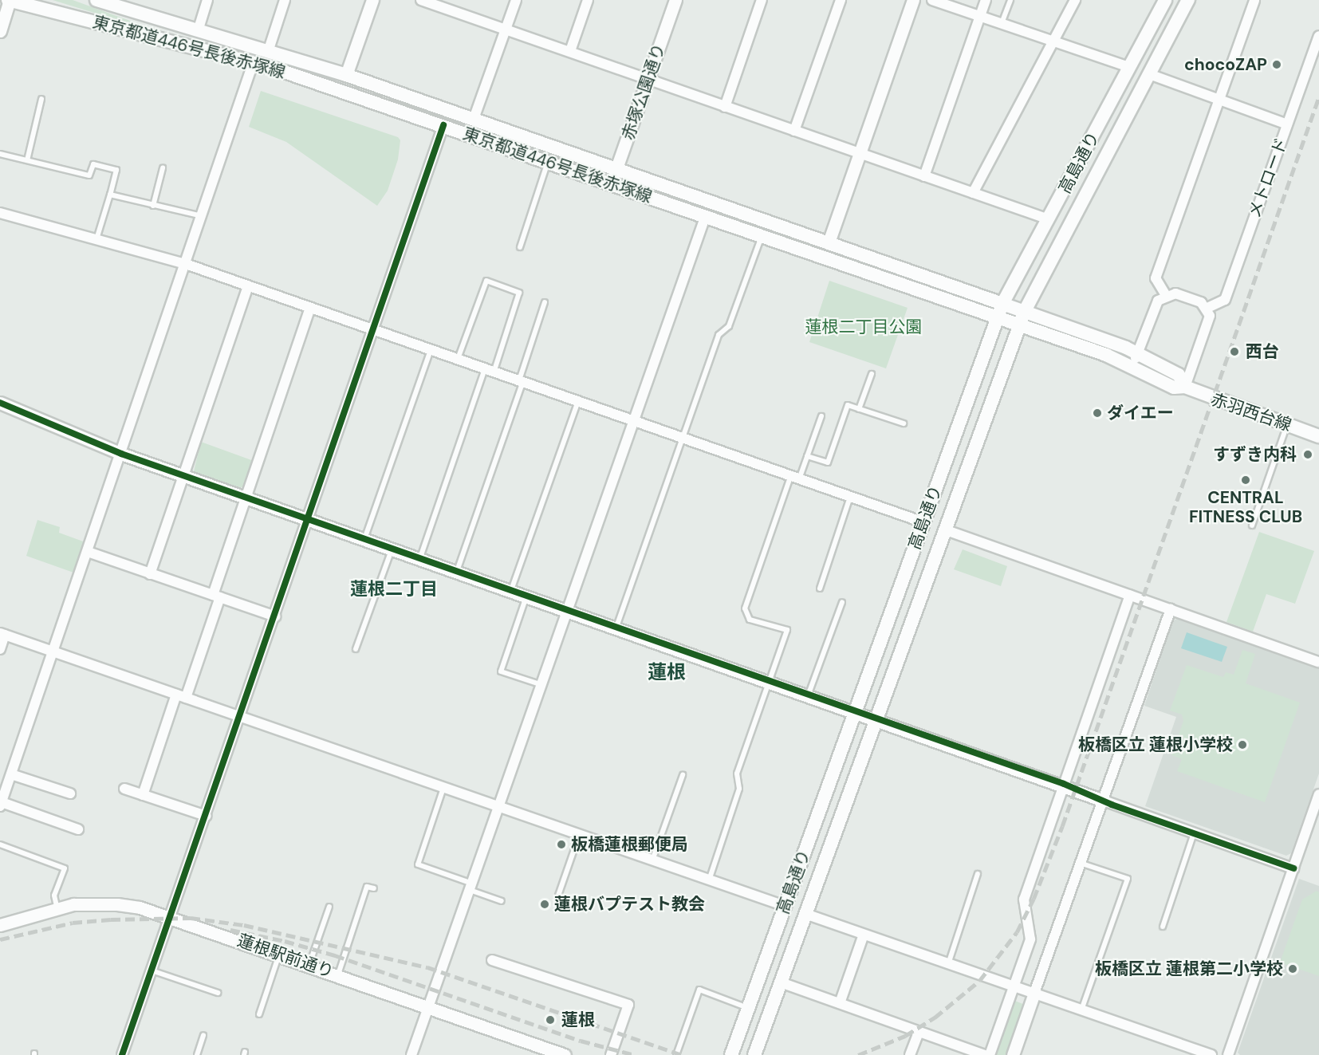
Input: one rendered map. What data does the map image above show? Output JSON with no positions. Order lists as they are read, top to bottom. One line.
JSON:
{"streets":{"main road":["東京都道446号長後赤塚線","高島通り","赤羽西台線"],"street":["赤塚公園通り","メトロード","蓮根駅前通り"]},"crossings":[["東京都道446号長後赤塚線","赤塚公園通り"],["東京都道446号長後赤塚線","高島通り"],["東京都道446号長後赤塚線","赤羽西台線"]],"districts":["蓮根二丁目","蓮根"],"parks":["蓮根二丁目公園"],"places":["chocoZAP","西台","ダイエー","すずき内科","CENTRAL FITNESS CLUB","板橋区立 蓮根小学校","板橋蓮根郵便局","蓮根バプテスト教会","板橋区立 蓮根第二小学校","蓮根"]}
